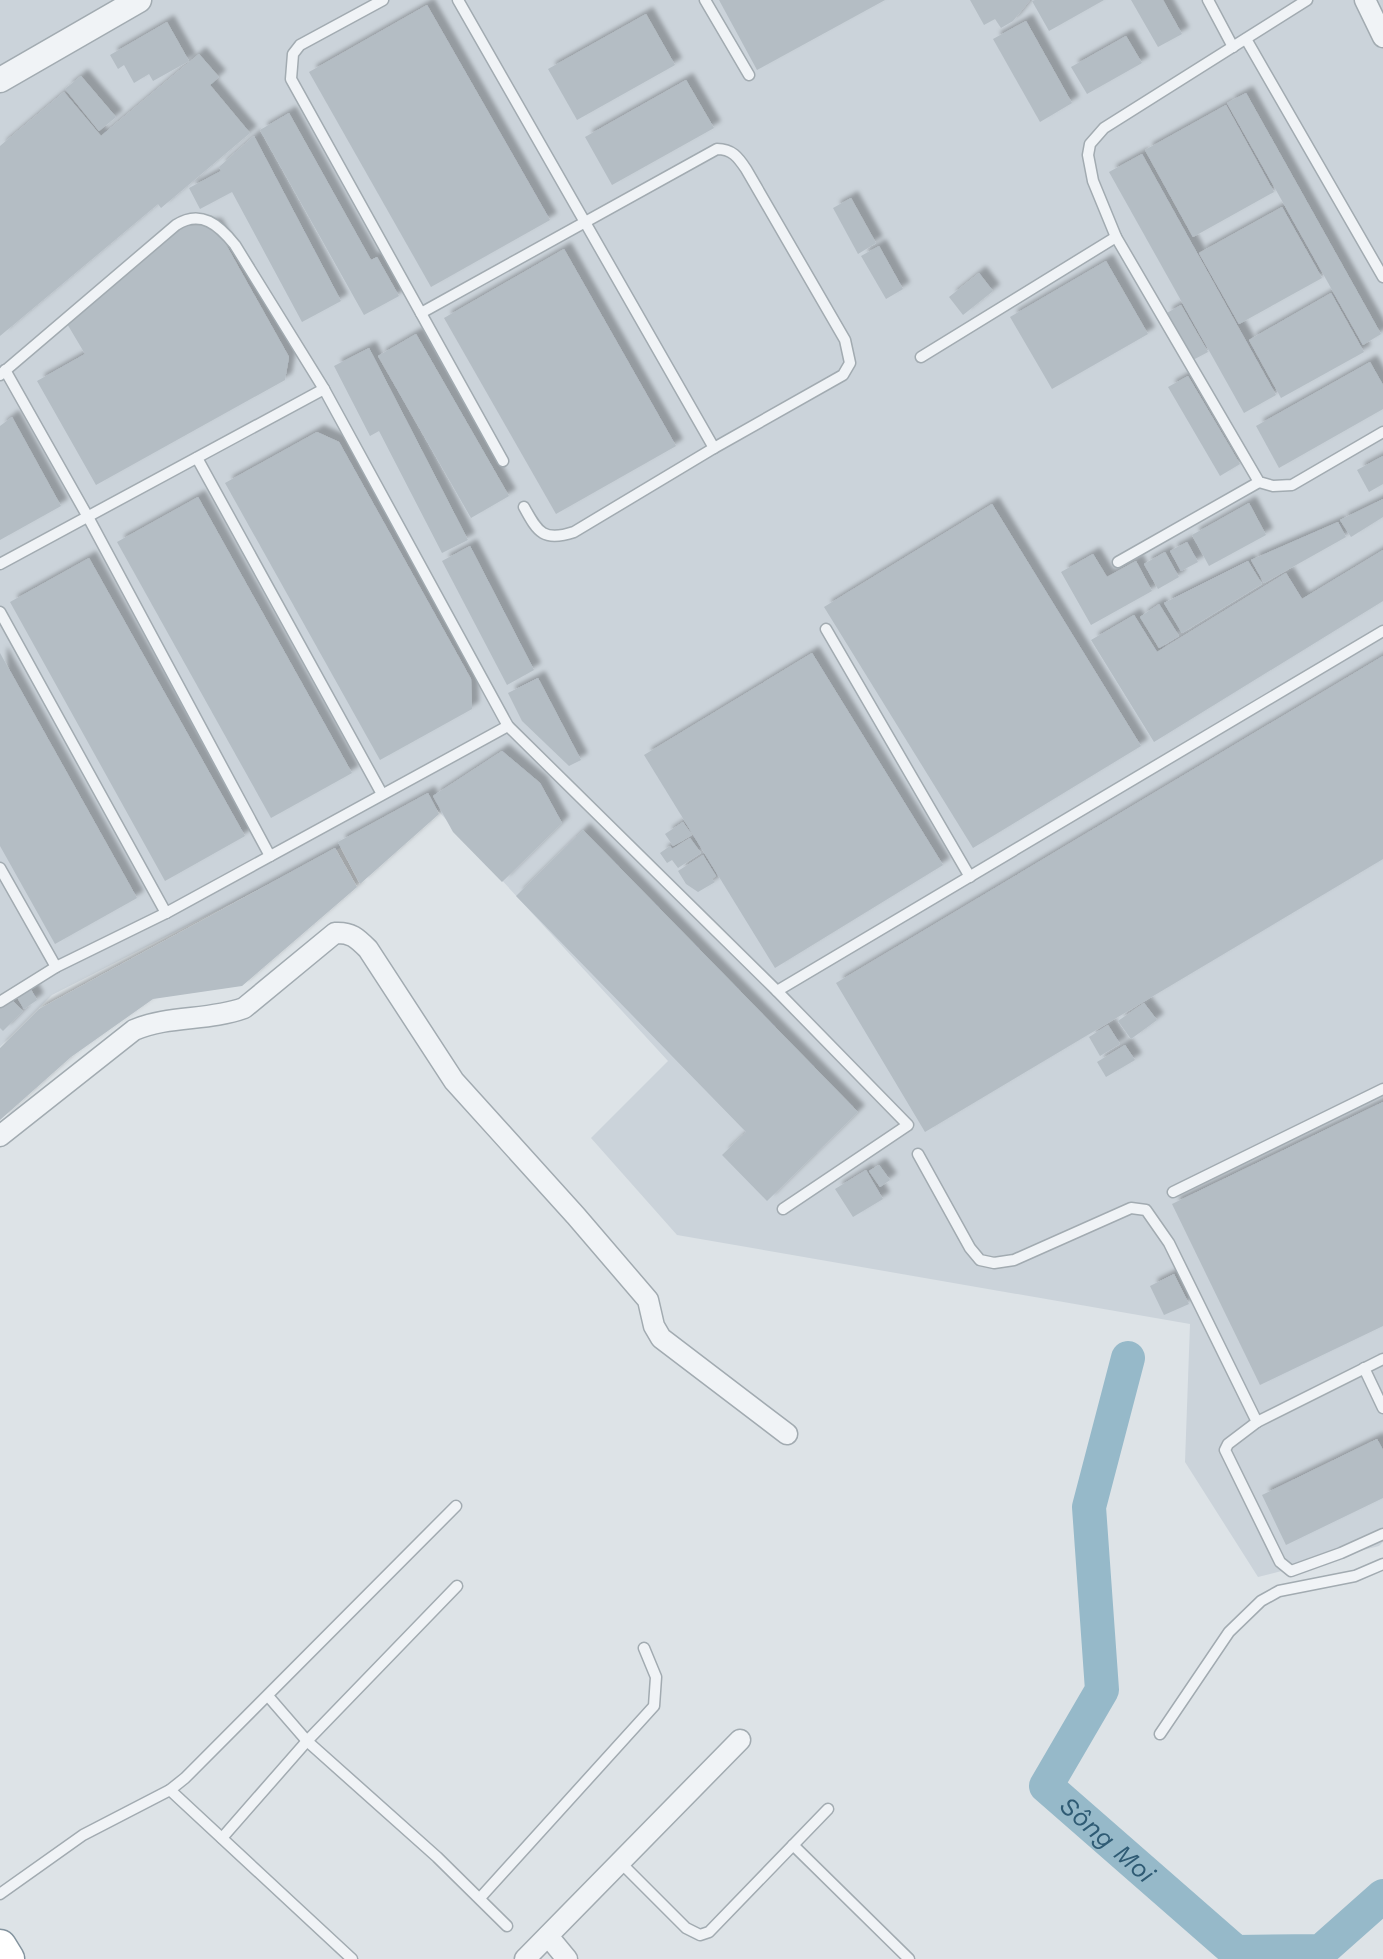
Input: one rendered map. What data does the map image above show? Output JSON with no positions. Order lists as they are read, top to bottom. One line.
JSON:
{"water":["Sông Moi"]}
